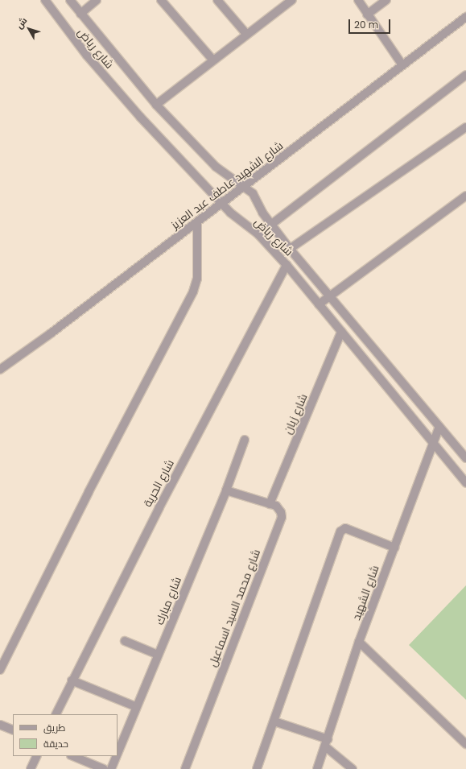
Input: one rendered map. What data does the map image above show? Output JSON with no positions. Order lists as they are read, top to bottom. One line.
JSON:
{"streets":{"street":["شارع رياض","شارع الشهيد عاطف عبد العزيز","شارع زيان","شارع الحرية","شارع الشهيد","شارع مبارك","شارع محمد السيد اسماعيل"]},"crossings":[["شارع رياض","شارع الشهيد عاطف عبد العزيز"],["شارع رياض","شارع زيان"],["شارع رياض","شارع الحرية"],["شارع رياض","شارع الشهيد"],["شارع زيان","شارع محمد السيد اسماعيل"],["شارع مبارك","شارع محمد السيد اسماعيل"]],"legend":["طريق","حديقة"],"scale_bar":"20 m","north":"top left"}
